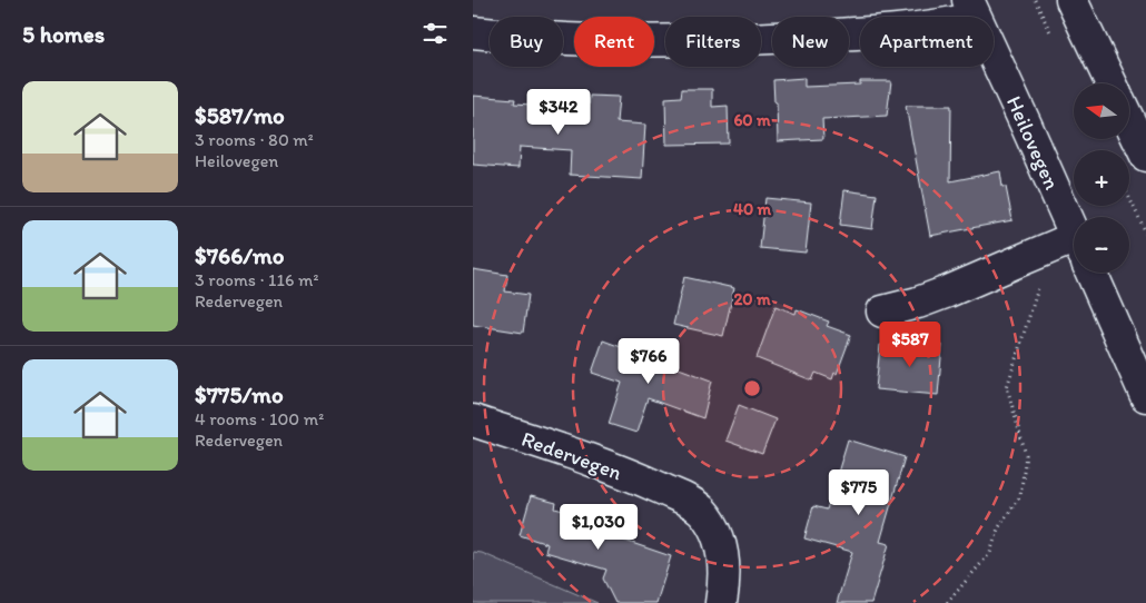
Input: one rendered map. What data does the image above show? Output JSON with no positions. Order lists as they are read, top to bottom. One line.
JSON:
{"streets":{"main road":["Heilovegen","Redervegen"]},"north":"left","page":{"heading":"5 homes","chip":["Buy","Rent","Filters","New","Apartment"],"list":[{"name":"$587/mo","note":"3 rooms · 80 m² · Heilovegen"},{"name":"$766/mo","note":"3 rooms · 116 m² · Redervegen"},{"name":"$775/mo","note":"4 rooms · 100 m² · Redervegen"}],"map_buttons":["+","−"],"price":["$342","$587","$766","$775","$1,030"]},"rings":["60 m","40 m","20 m"]}
